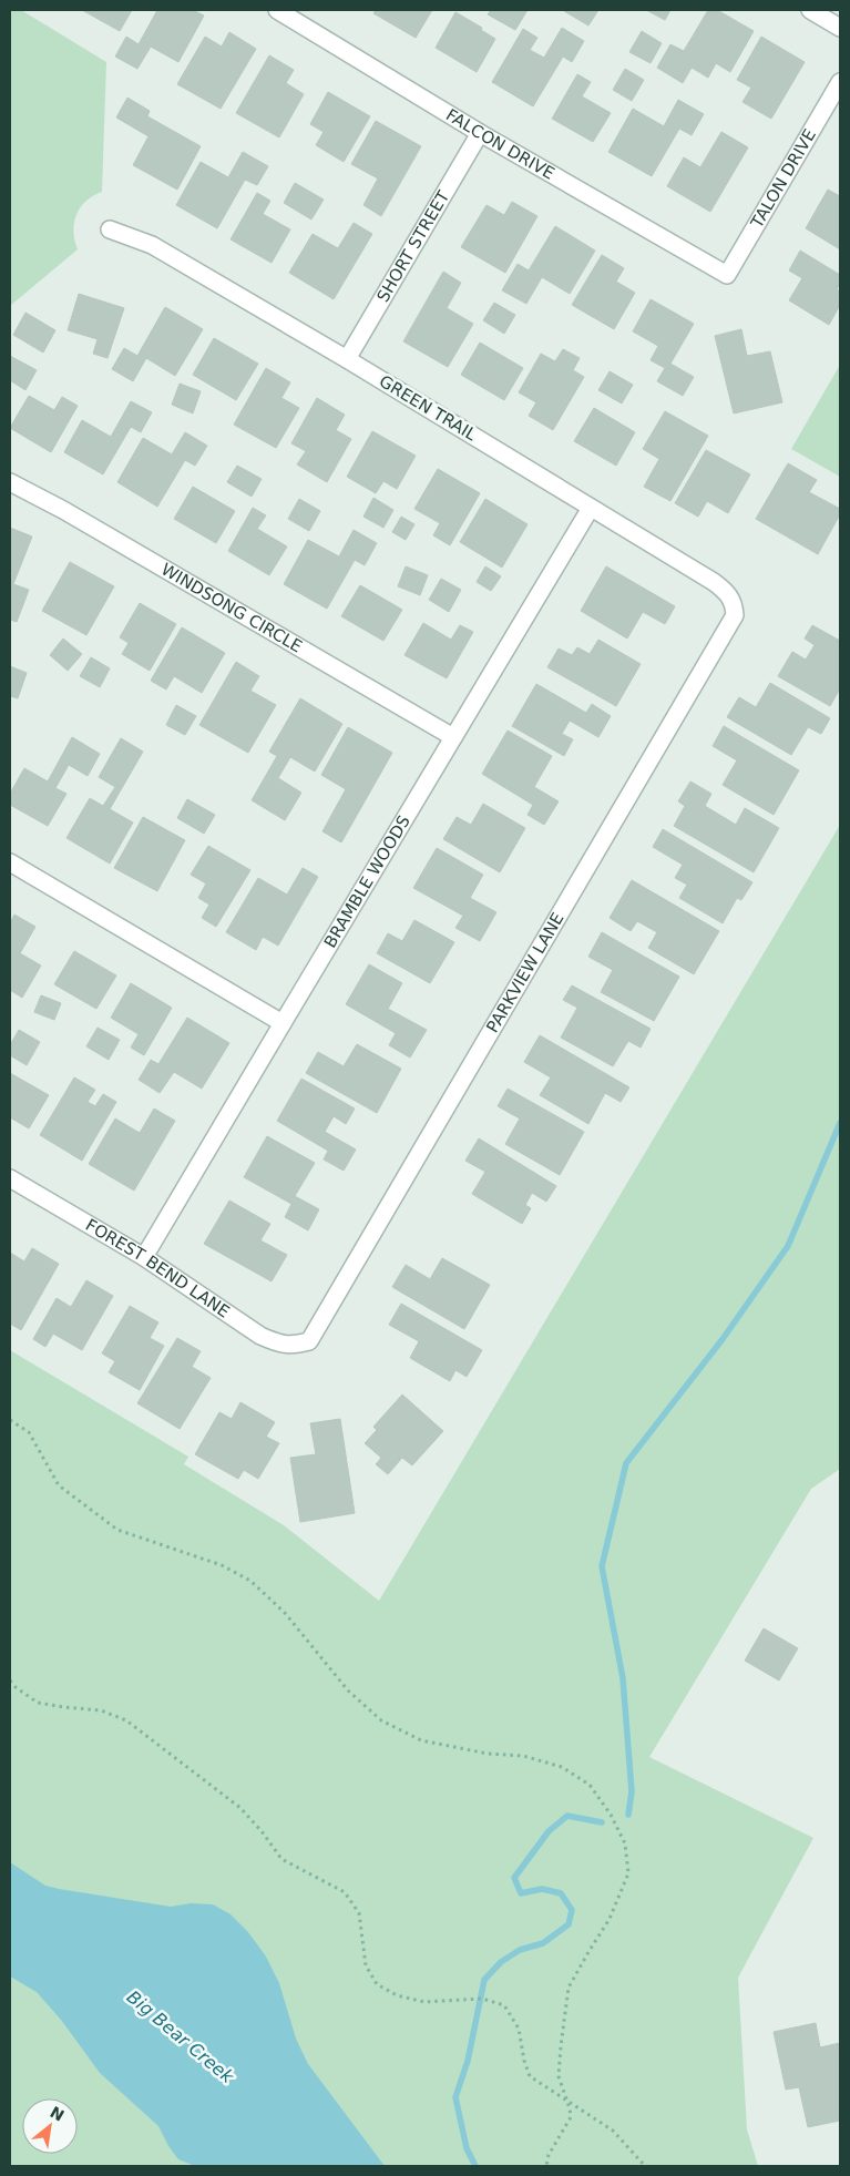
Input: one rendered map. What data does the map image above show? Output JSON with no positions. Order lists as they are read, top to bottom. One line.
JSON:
{"streets":{"street":["FALCON DRIVE","TALON DRIVE","SHORT STREET","GREEN TRAIL","WINDSONG CIRCLE","BRAMBLE WOODS","PARKVIEW LANE","FOREST BEND LANE"]},"crossings":[["FALCON DRIVE","TALON DRIVE"],["FALCON DRIVE","SHORT STREET"],["SHORT STREET","GREEN TRAIL"],["GREEN TRAIL","BRAMBLE WOODS"],["GREEN TRAIL","PARKVIEW LANE"],["WINDSONG CIRCLE","BRAMBLE WOODS"],["BRAMBLE WOODS","FOREST BEND LANE"],["PARKVIEW LANE","FOREST BEND LANE"]],"water":["Big Bear Creek"],"north":"top right"}
